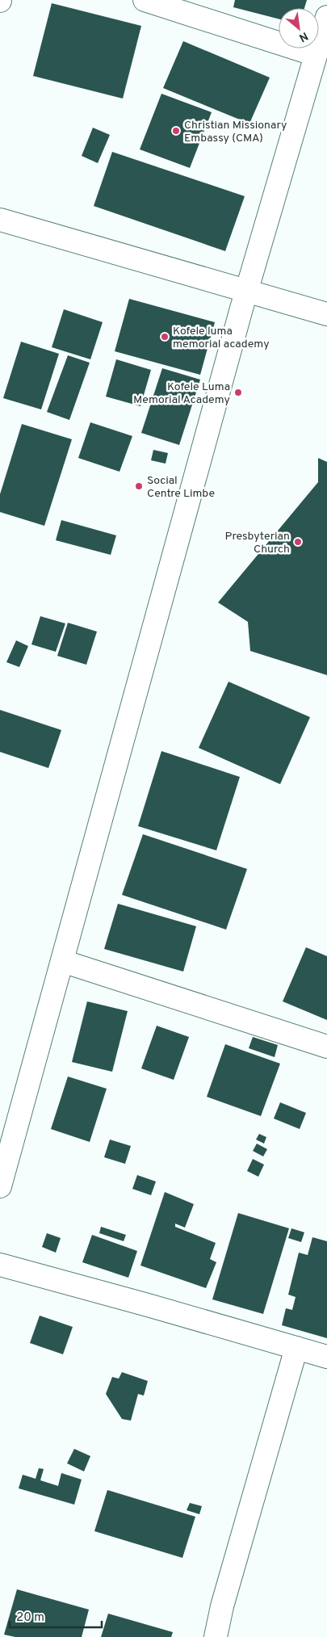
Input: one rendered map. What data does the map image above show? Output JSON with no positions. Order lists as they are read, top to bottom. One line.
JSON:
{"places":["Christian Missionary Embassy (CMA)","Kofele luma memorial academy","Kofele Luma Memorial Academy","Social Centre Limbe","Presbyterian Church"],"scale_bar":"20 m","north":"bottom right"}
